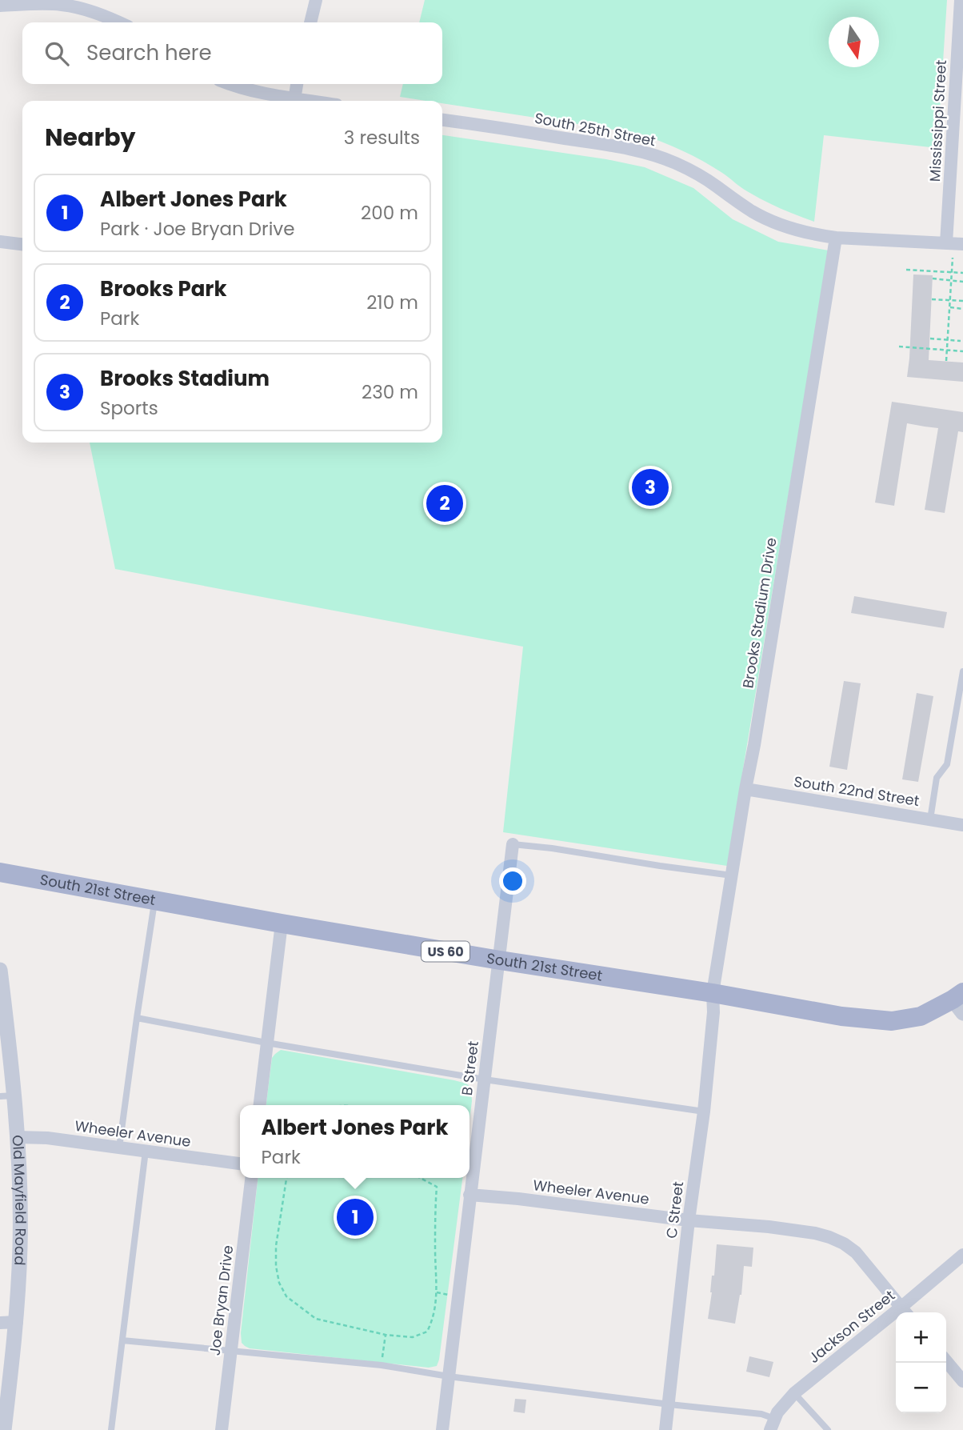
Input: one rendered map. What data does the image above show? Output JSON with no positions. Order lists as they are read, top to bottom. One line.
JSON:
{"streets":{"main road":["South 21st Street","US 60"],"street":["Mississippi Street","South 25th Street","Brooks Stadium Drive","South 22nd Street","B Street","Wheeler Avenue","Old Mayfield Road","C Street","Joe Bryan Drive","Jackson Street"]},"crossings":[["Mississippi Street","South 25th Street"],["South 25th Street","Brooks Stadium Drive"],["Brooks Stadium Drive","South 22nd Street"],["Brooks Stadium Drive","South 21st Street"],["Brooks Stadium Drive","C Street"],["South 21st Street","B Street"],["South 21st Street","C Street"],["B Street","Wheeler Avenue"],["Wheeler Avenue","Old Mayfield Road"],["Wheeler Avenue","C Street"],["Wheeler Avenue","Jackson Street"]],"north":"bottom","page":{"search":"Search here","heading":["Nearby","3 results"],"list":[{"mark":"1","name":"Albert Jones Park","note":"Park · Joe Bryan Drive","value":"200 m"},{"mark":"2","name":"Brooks Park","note":"Park","value":"210 m"},{"mark":"3","name":"Brooks Stadium","note":"Sports","value":"230 m"}],"pins":["3","2","1"],"popup":["Albert Jones Park","Park"],"map_buttons":["+","−"]}}
